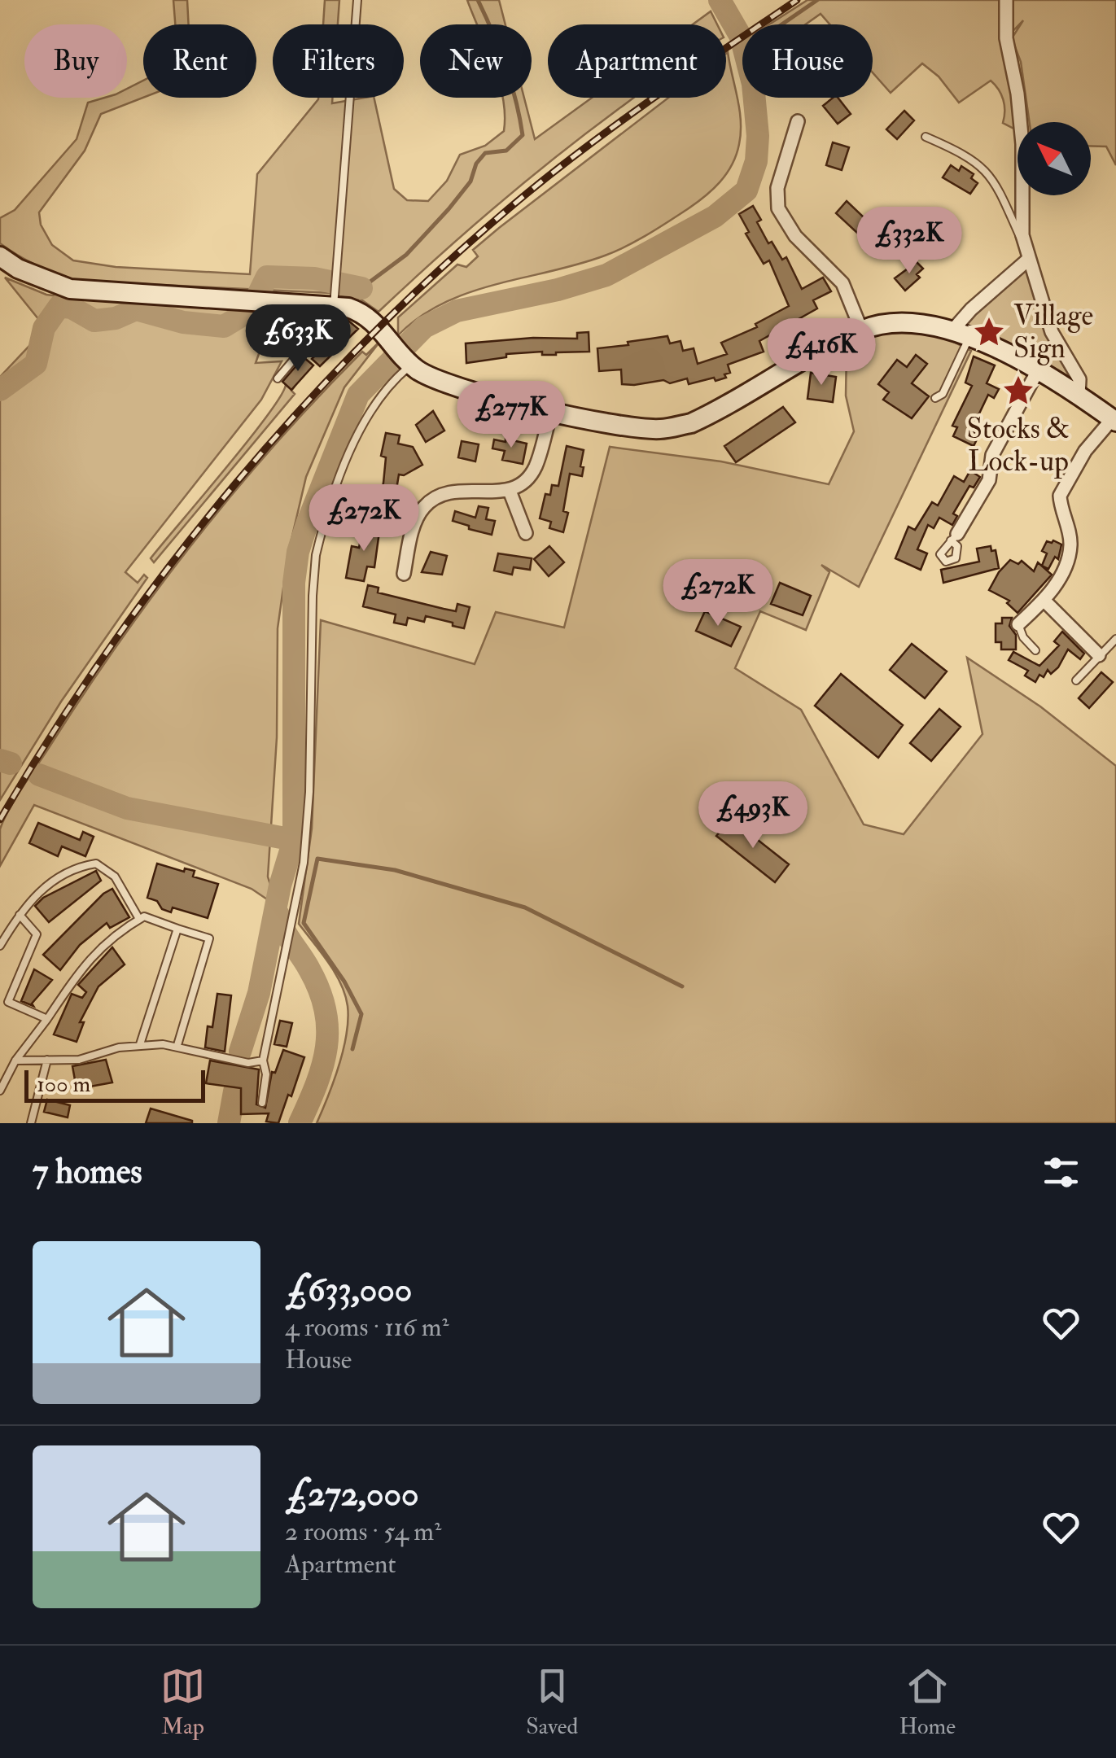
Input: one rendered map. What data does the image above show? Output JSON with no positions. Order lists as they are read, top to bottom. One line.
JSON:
{"places":{"place":["Village Sign","Stocks & Lock-up"]},"scale_bar":"100 m","north":"top left","page":{"chip":["Buy","Rent","Filters","New","Apartment","House"],"price":["£332K","£633K","£416K","£277K","£272K","£272K","£493K"],"scale":"100 m","heading":"7 homes","list":[{"name":"£633,000","note":"4 rooms · 116 m² · House"},{"name":"£272,000","note":"2 rooms · 54 m² · Apartment"}],"tabs":["Map","Saved","Home"]}}
